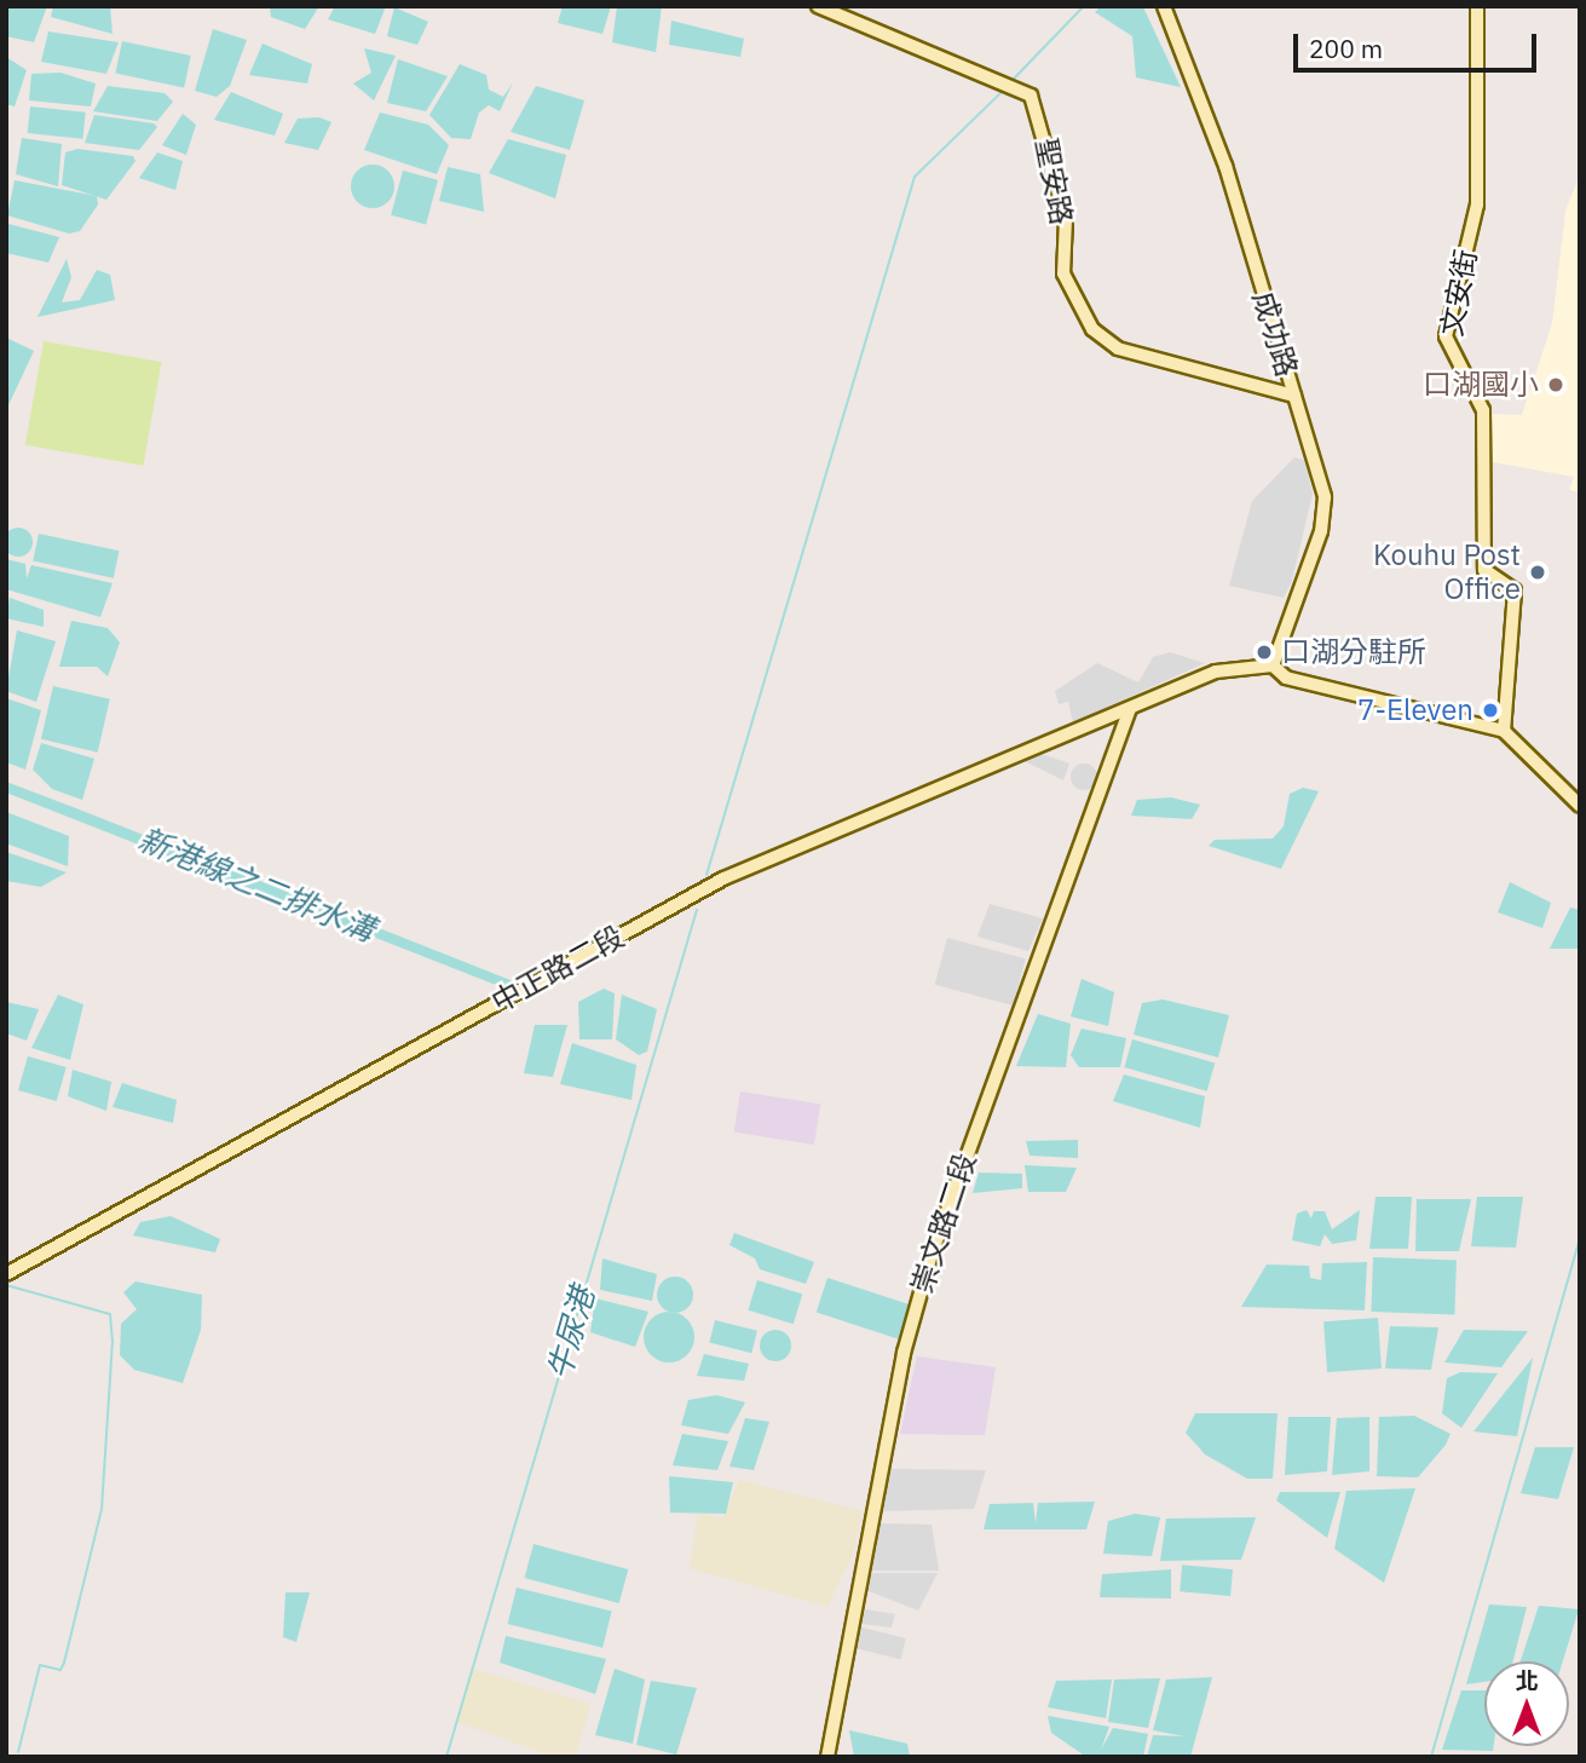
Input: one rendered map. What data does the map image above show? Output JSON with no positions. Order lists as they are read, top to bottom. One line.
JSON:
{"streets":{"street":["聖安路","文安街","成功路","中正路二段","崇文路二段"]},"crossings":[["聖安路","成功路"],["成功路","中正路二段"],["中正路二段","崇文路二段"]],"water":["新港線之二排水溝","牛尿港"],"places":["口湖國小","Kouhu Post Office","口湖分駐所","7-Eleven"],"scale_bar":"200 m","north":"top"}
